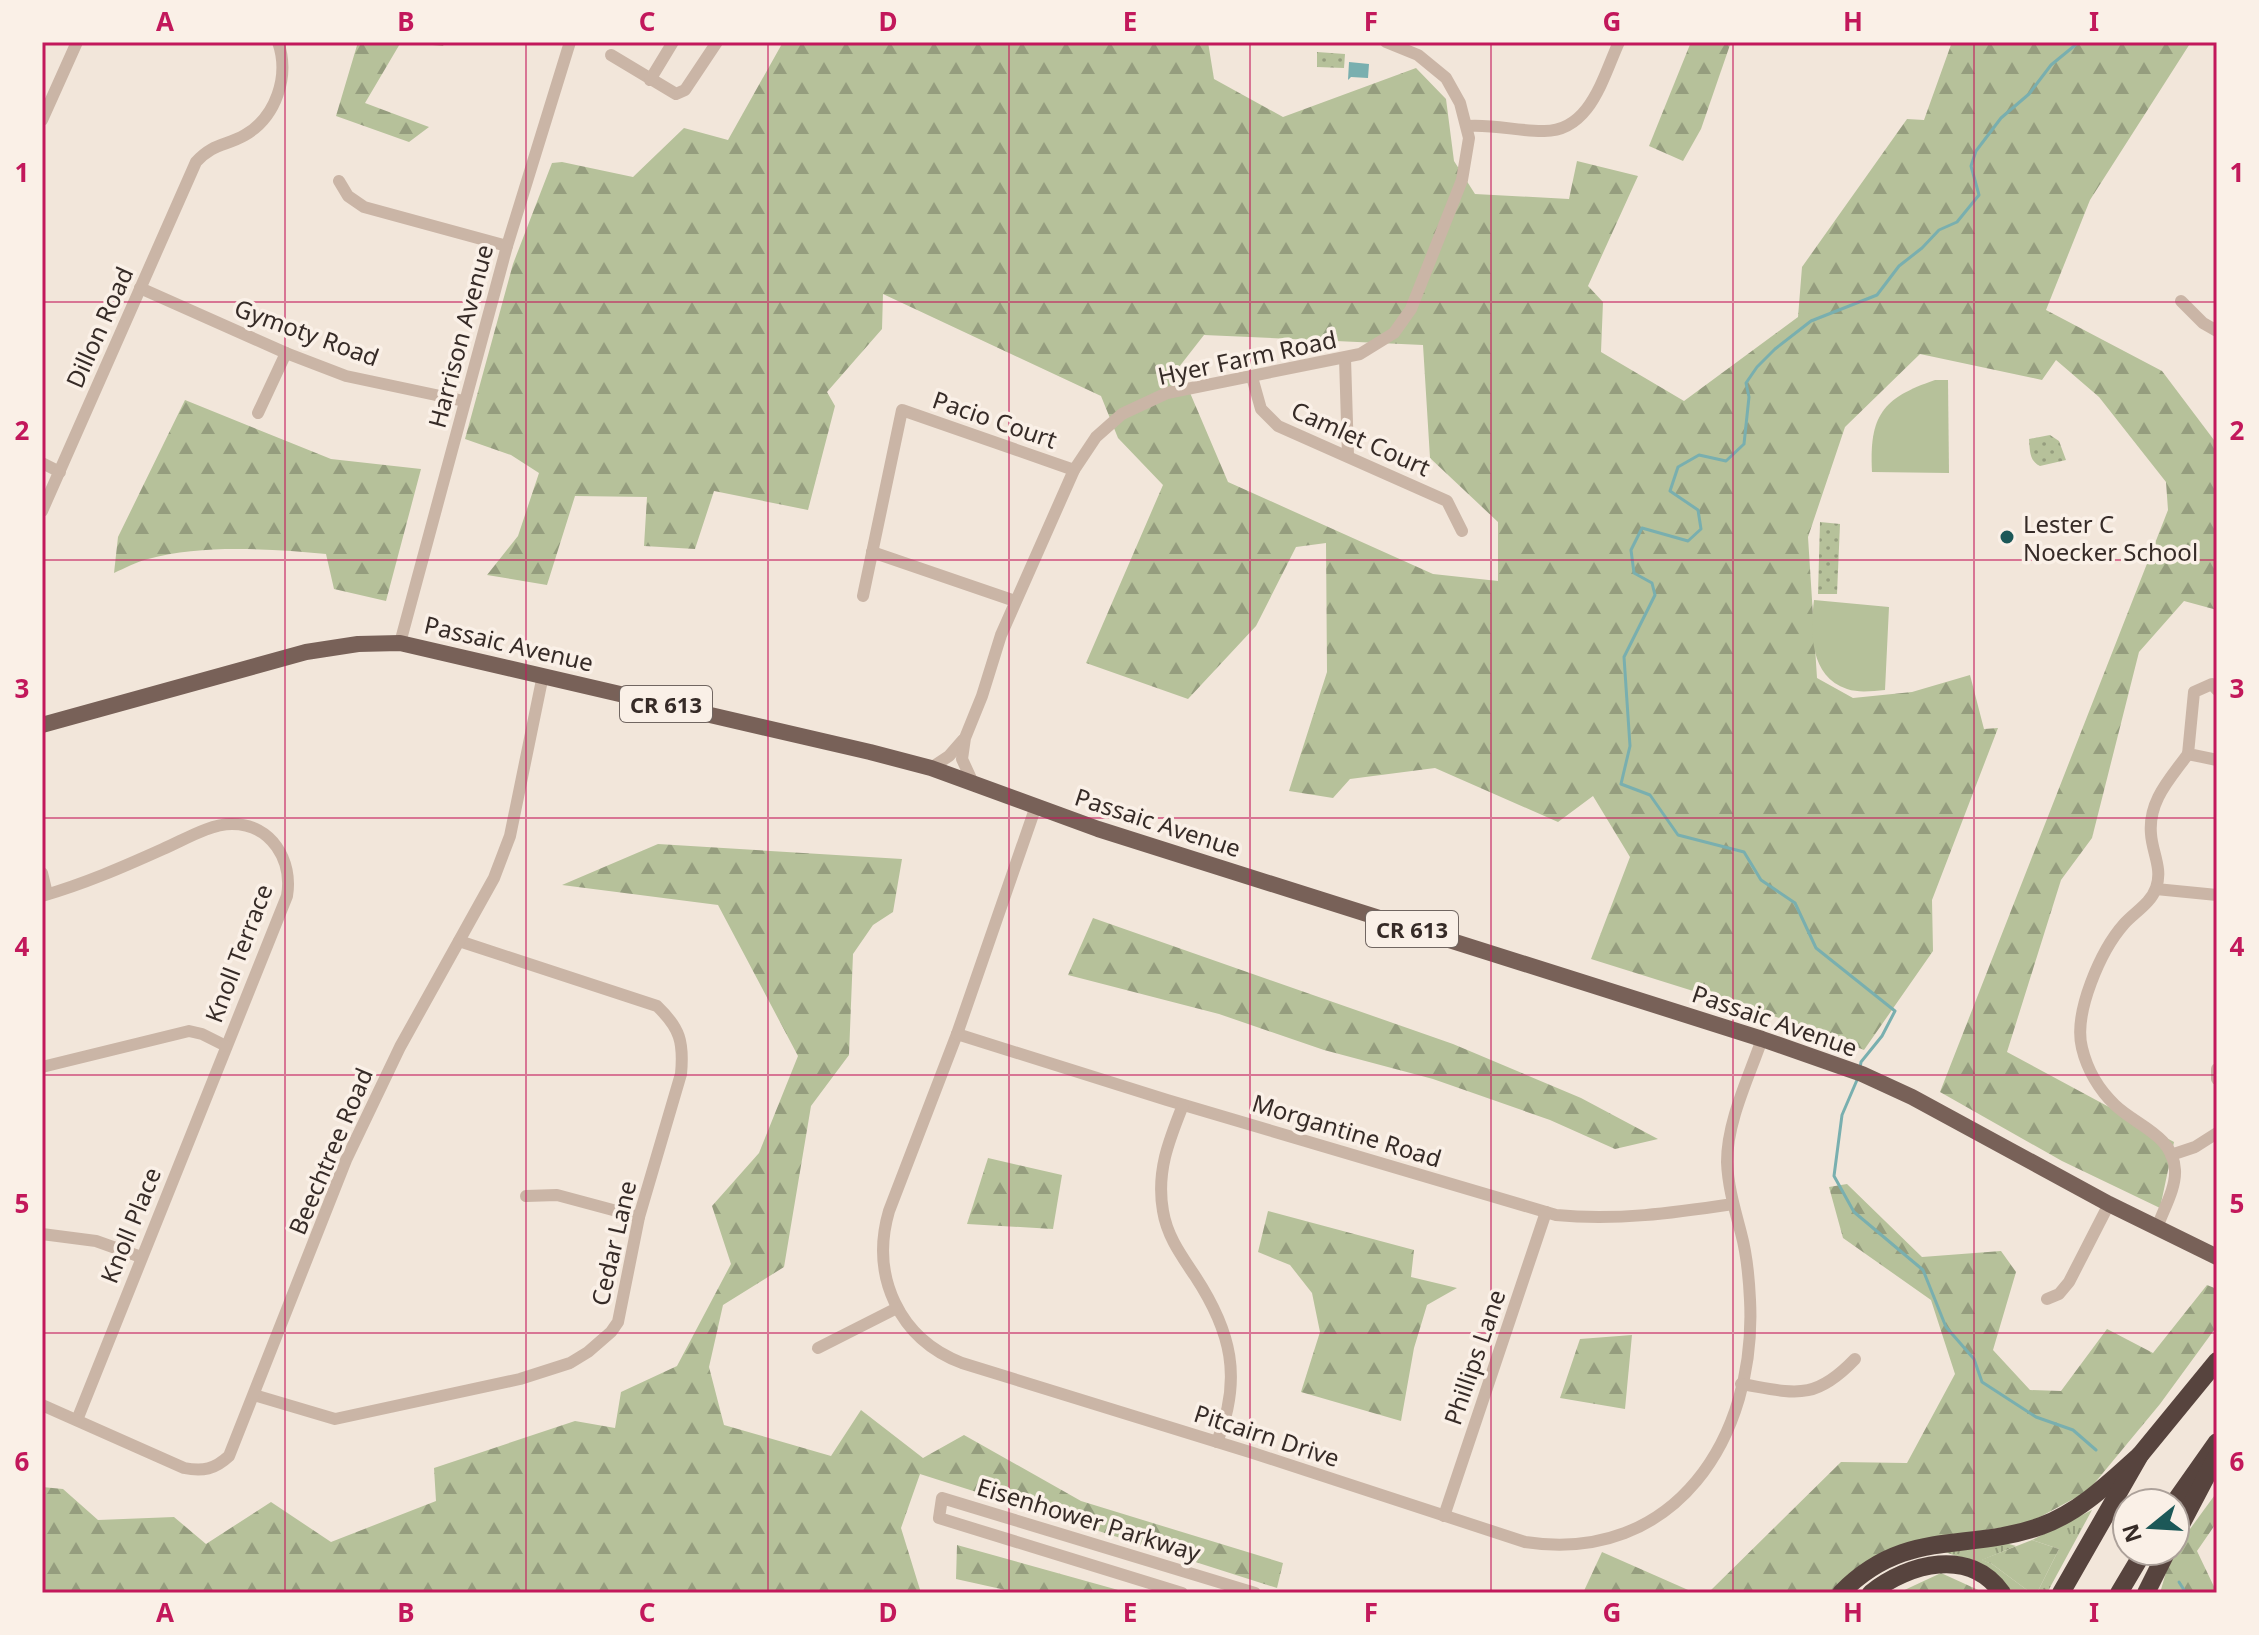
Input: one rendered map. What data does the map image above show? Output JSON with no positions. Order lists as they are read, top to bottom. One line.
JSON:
{"streets":{"main road":["Passaic Avenue","CR 613"],"street":["Dillon Road","Gymoty Road","Harrison Avenue","Hyer Farm Road","Pacio Court","Camlet Court","Knoll Terrace","Morgantine Road","Beechtree Road","Knoll Place","Cedar Lane","Phillips Lane","Pitcairn Drive","Eisenhower Parkway"]},"crossings":[["Dillon Road","Gymoty Road"],["Gymoty Road","Harrison Avenue"],["Harrison Avenue","Passaic Avenue"],["Hyer Farm Road","Pacio Court"],["Hyer Farm Road","Camlet Court"],["Hyer Farm Road","Passaic Avenue"],["Passaic Avenue","Beechtree Road"],["Passaic Avenue","Pitcairn Drive"],["Knoll Terrace","Knoll Place"],["Morgantine Road","Phillips Lane"],["Morgantine Road","Pitcairn Drive"],["Beechtree Road","Knoll Place"],["Beechtree Road","Cedar Lane"],["Phillips Lane","Pitcairn Drive"]],"places":["Lester C Noecker School"],"north":"left","grid":{"columns":["A","B","C","D","E","F","G","H","I"],"rows":["1","2","3","4","5","6"]}}
